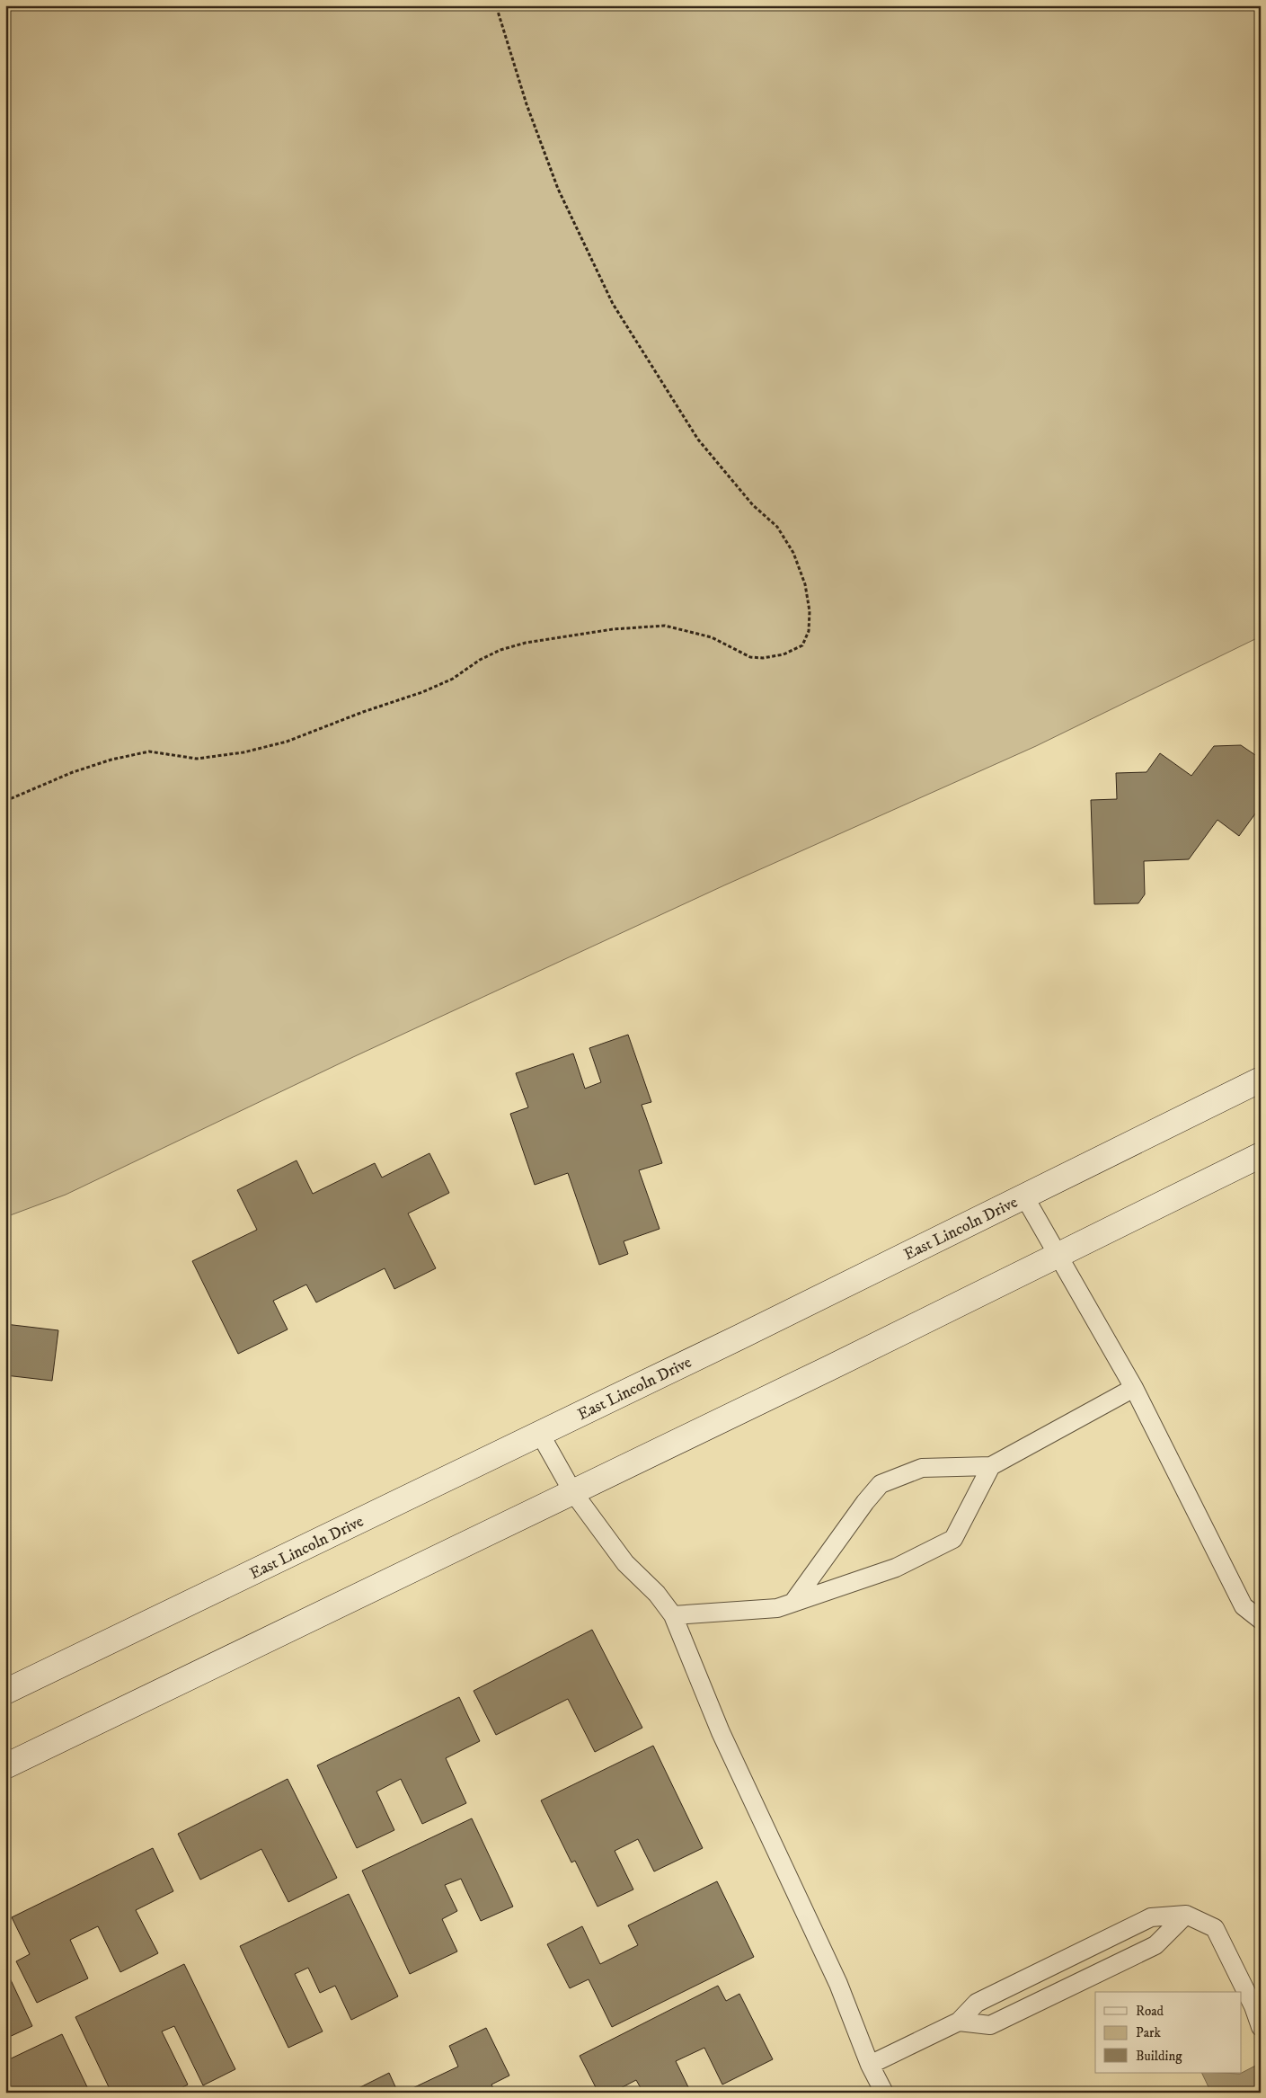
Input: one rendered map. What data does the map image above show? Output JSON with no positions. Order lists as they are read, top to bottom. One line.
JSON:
{"streets":{"main road":["East Lincoln Drive"]},"legend":["Road","Park","Building"]}
